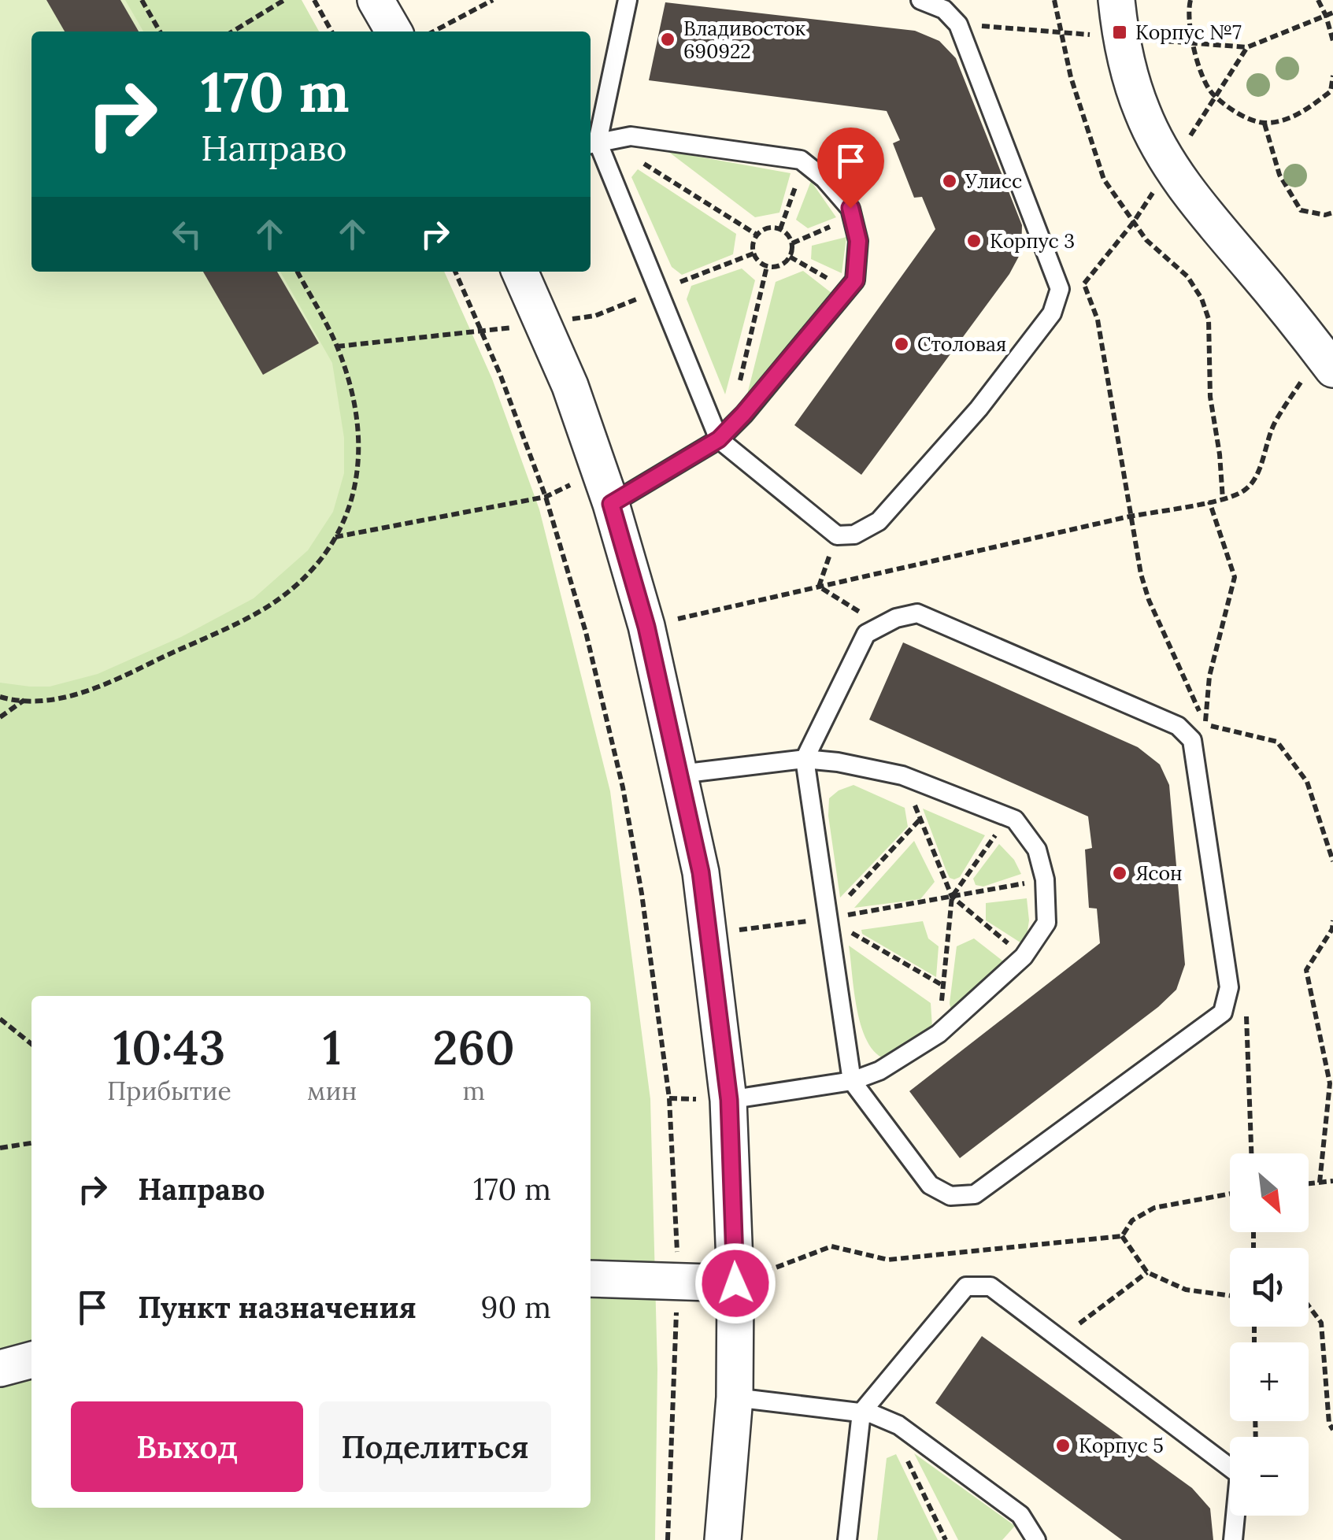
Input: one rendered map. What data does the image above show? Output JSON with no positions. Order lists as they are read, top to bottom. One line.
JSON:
{"places":{"transit":["Корпус №7"],"other":["Владивосток 690922","Улисс","Корпус 3","Столовая","Ясон","Корпус 5"]},"north":"bottom right","page":{"turn":["170 m","Направо"],"eta":["10:43","Прибытие","1","мин","260","m"],"list":[{"name":"Направо","value":"170 m"},{"name":"Пункт назначения","value":"90 m"}],"map_buttons":["+","−"],"buttons":["Выход","Поделиться"]}}
